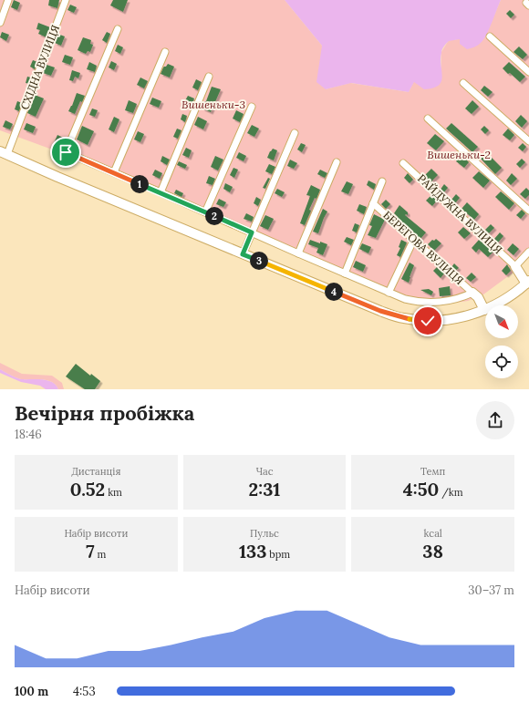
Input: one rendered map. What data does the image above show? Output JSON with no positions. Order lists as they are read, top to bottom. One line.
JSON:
{"streets":{"street":["СХІДНА ВУЛИЦЯ","РАЙДУЖНА ВУЛИЦЯ","БЕРЕГОВА ВУЛИЦЯ"]},"parks":["Вишеньки-3","Вишеньки-2"],"north":"bottom right","page":{"pins":["1","2","3","4"],"heading":["Вечірня пробіжка","18:46"],"stats":[["Дистанція","0.52 km"],["Час","2:31"],["Темп","4:50 /km"],["Набір висоти","7 m"],["Пульс","133 bpm"],["kcal","38"]],"chart":["Набір висоти","30–37 m"],"list":[{"name":"100 m","note":"4:53"}]}}
